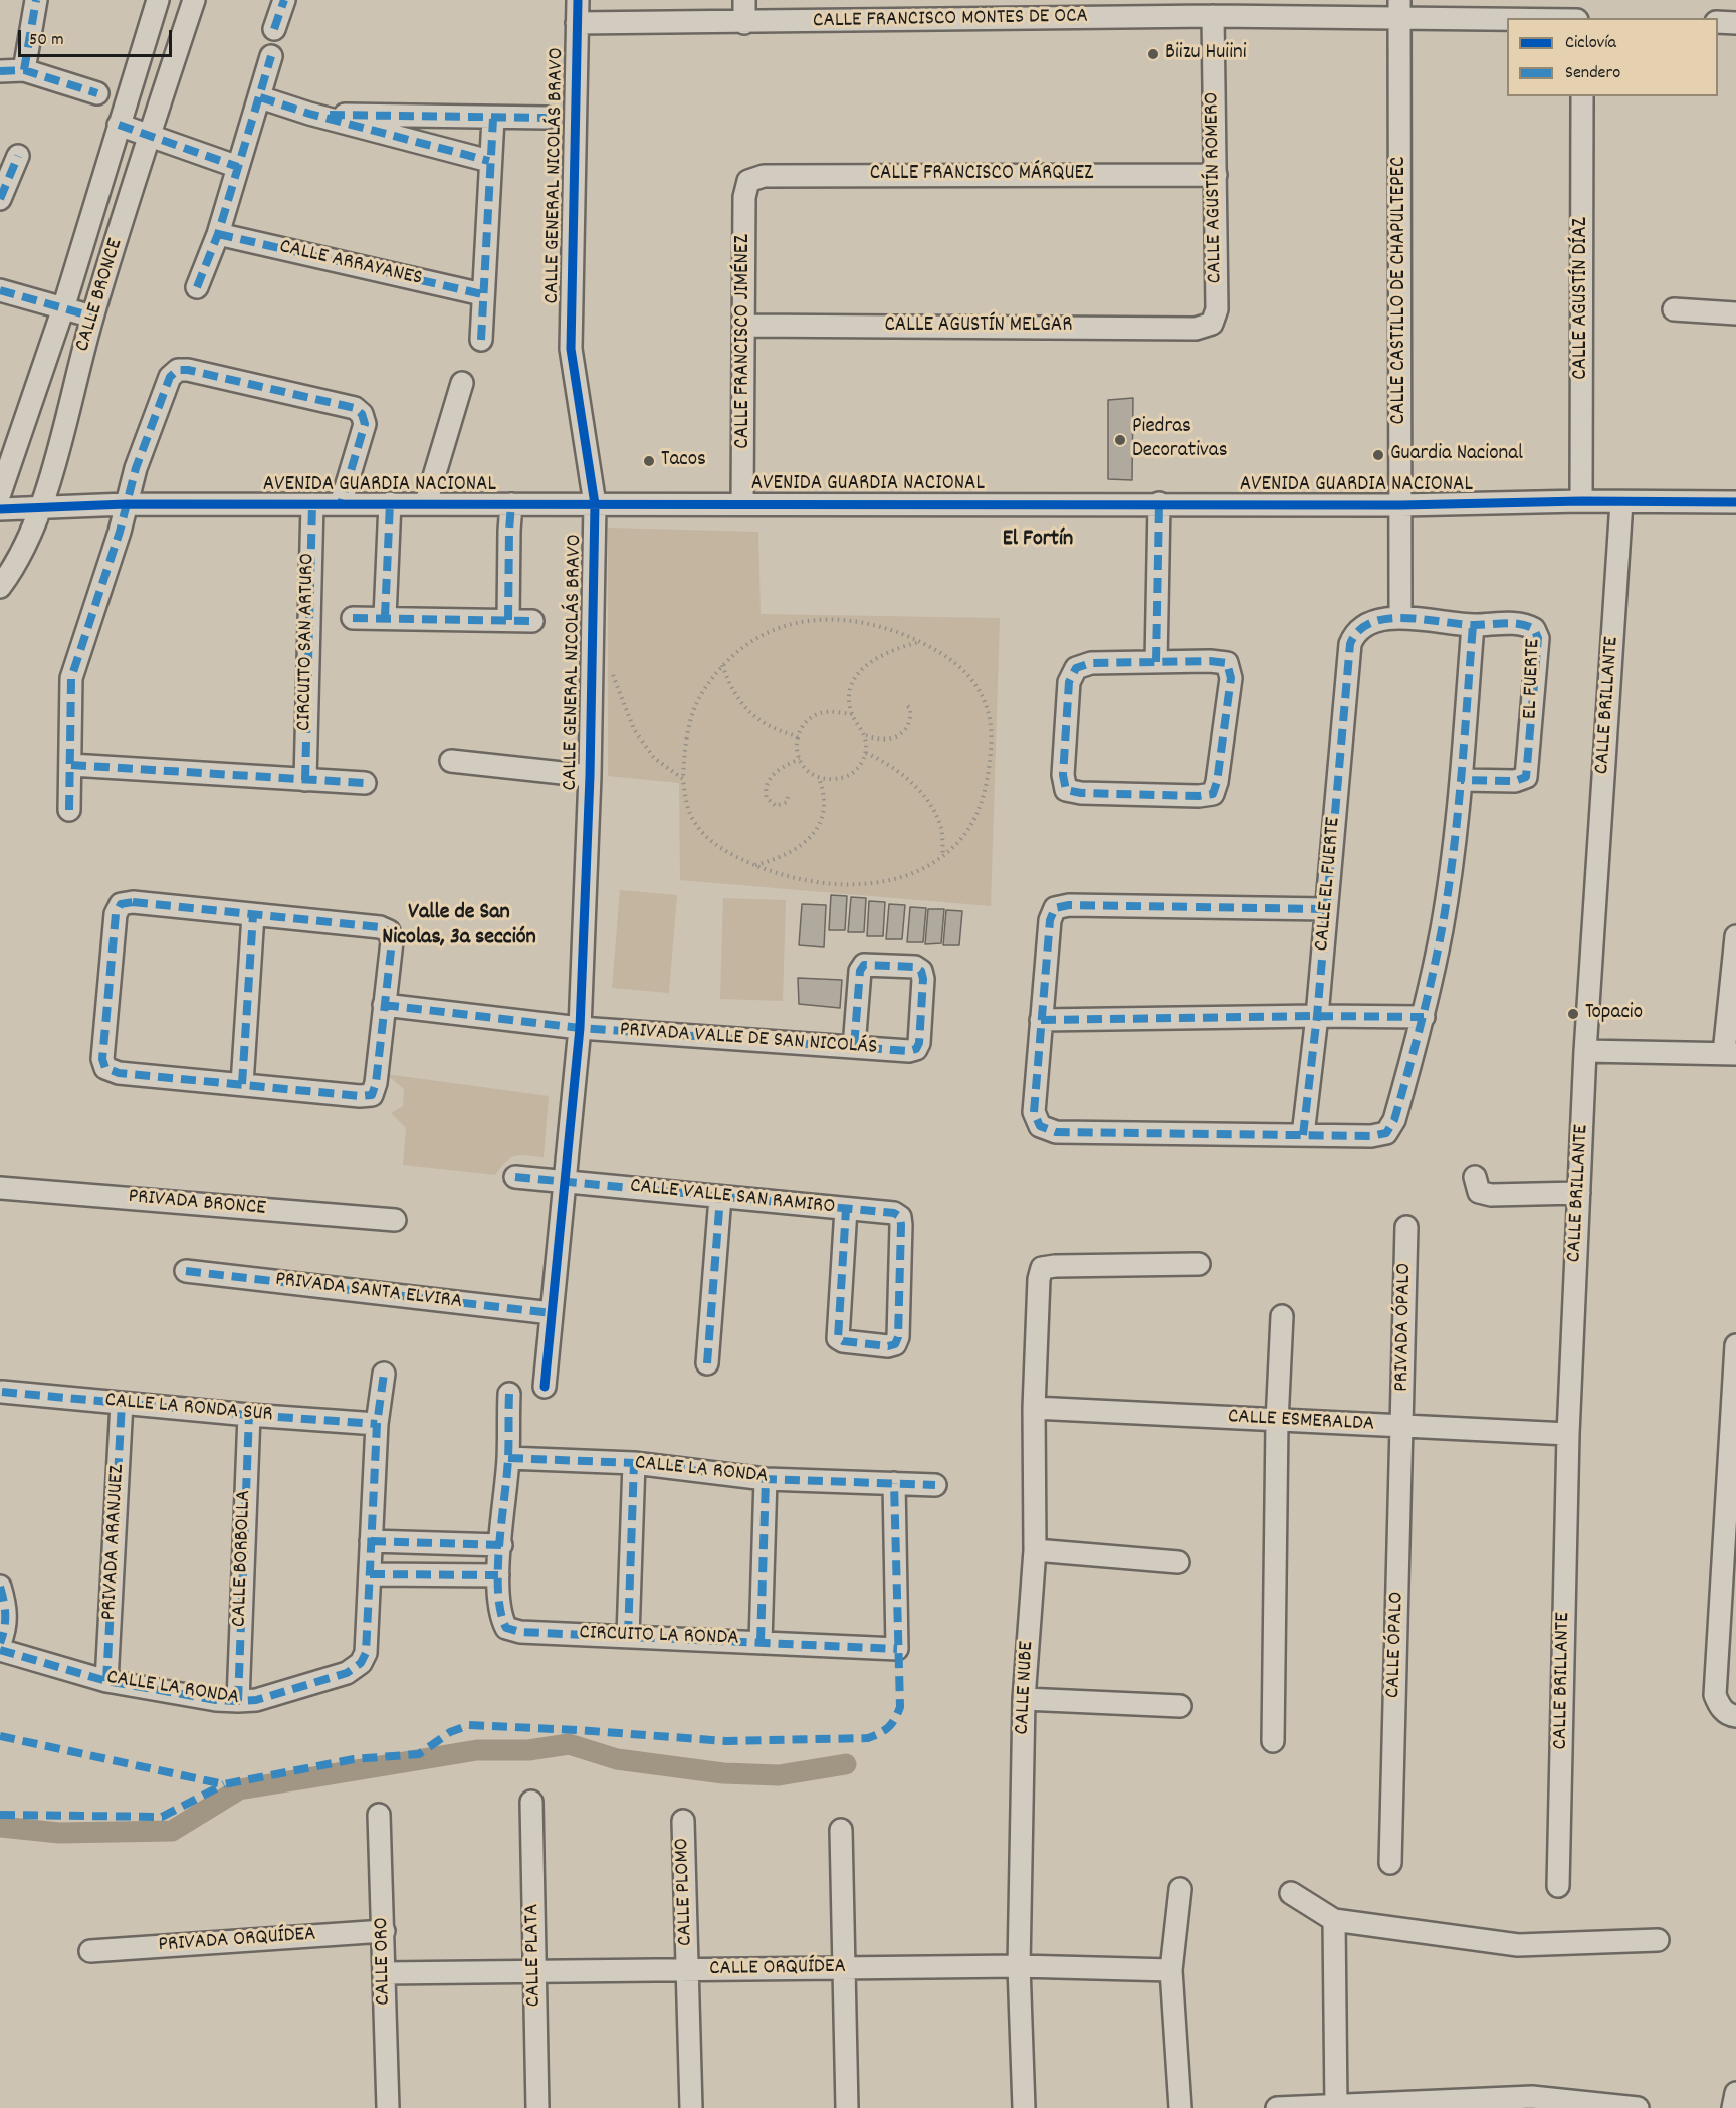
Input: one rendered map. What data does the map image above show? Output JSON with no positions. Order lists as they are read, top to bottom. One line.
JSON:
{"streets":{"street":["CALLE FRANCISCO MONTES DE OCA","CALLE FRANCISCO MÁRQUEZ","CALLE GENERAL NICOLÁS BRAVO","CALLE AGUSTÍN ROMERO","CALLE ARRAYANES","CALLE CASTILLO DE CHAPULTEPEC","CALLE BRONCE","CALLE AGUSTÍN DÍAZ","CALLE AGUSTÍN MELGAR","CALLE FRANCISCO JIMÉNEZ","AVENIDA GUARDIA NACIONAL","CIRCUITO SAN ARTURO","EL FUERTE","CALLE BRILLANTE","CALLE EL FUERTE","PRIVADA VALLE DE SAN NICOLÁS","CALLE VALLE SAN RAMIRO","PRIVADA BRONCE","PRIVADA SANTA ELVIRA","PRIVADA ÓPALO","CALLE LA RONDA SUR","CALLE ESMERALDA","CALLE LA RONDA","PRIVADA ARANJUEZ","CALLE BORBOLLA","CIRCUITO LA RONDA","CALLE ÓPALO","CALLE NUBE","CALLE PLOMO","PRIVADA ORQUÍDEA","CALLE PLATA","CALLE ORO","CALLE ORQUÍDEA"]},"crossings":[["CALLE FRANCISCO MONTES DE OCA","CALLE GENERAL NICOLÁS BRAVO"],["CALLE FRANCISCO MONTES DE OCA","CALLE AGUSTÍN ROMERO"],["CALLE FRANCISCO MONTES DE OCA","CALLE CASTILLO DE CHAPULTEPEC"],["CALLE FRANCISCO MÁRQUEZ","CALLE AGUSTÍN ROMERO"],["CALLE FRANCISCO MÁRQUEZ","CALLE FRANCISCO JIMÉNEZ"],["CALLE GENERAL NICOLÁS BRAVO","AVENIDA GUARDIA NACIONAL"],["CALLE GENERAL NICOLÁS BRAVO","PRIVADA VALLE DE SAN NICOLÁS"],["CALLE GENERAL NICOLÁS BRAVO","CALLE VALLE SAN RAMIRO"],["CALLE GENERAL NICOLÁS BRAVO","PRIVADA SANTA ELVIRA"],["CALLE AGUSTÍN ROMERO","CALLE AGUSTÍN MELGAR"],["CALLE CASTILLO DE CHAPULTEPEC","AVENIDA GUARDIA NACIONAL"],["CALLE CASTILLO DE CHAPULTEPEC","EL FUERTE"],["CALLE BRONCE","AVENIDA GUARDIA NACIONAL"],["CALLE AGUSTÍN DÍAZ","AVENIDA GUARDIA NACIONAL"],["CALLE AGUSTÍN MELGAR","CALLE FRANCISCO JIMÉNEZ"],["CALLE FRANCISCO JIMÉNEZ","AVENIDA GUARDIA NACIONAL"],["AVENIDA GUARDIA NACIONAL","CIRCUITO SAN ARTURO"],["AVENIDA GUARDIA NACIONAL","CALLE BRILLANTE"],["EL FUERTE","CALLE EL FUERTE"],["CALLE BRILLANTE","CALLE ESMERALDA"],["PRIVADA ÓPALO","CALLE ESMERALDA"],["PRIVADA ÓPALO","CALLE ÓPALO"],["CALLE LA RONDA SUR","CALLE LA RONDA"],["CALLE LA RONDA SUR","PRIVADA ARANJUEZ"],["CALLE LA RONDA SUR","CALLE BORBOLLA"],["CALLE ESMERALDA","CALLE ÓPALO"],["CALLE ESMERALDA","CALLE NUBE"],["CALLE LA RONDA","PRIVADA ARANJUEZ"],["CALLE LA RONDA","CALLE BORBOLLA"],["CALLE LA RONDA","CIRCUITO LA RONDA"],["CALLE NUBE","CALLE ORQUÍDEA"],["CALLE PLOMO","CALLE ORQUÍDEA"],["PRIVADA ORQUÍDEA","CALLE ORO"],["CALLE PLATA","CALLE ORQUÍDEA"],["CALLE ORO","CALLE ORQUÍDEA"]],"districts":["El Fortín","Valle de San Nicolas, 3a sección"],"places":["Biizu Huiini","Piedras Decorativas","Guardia Nacional","Tacos","Topacio"],"legend":["Ciclovía","Sendero"],"scale_bar":"50 m"}
